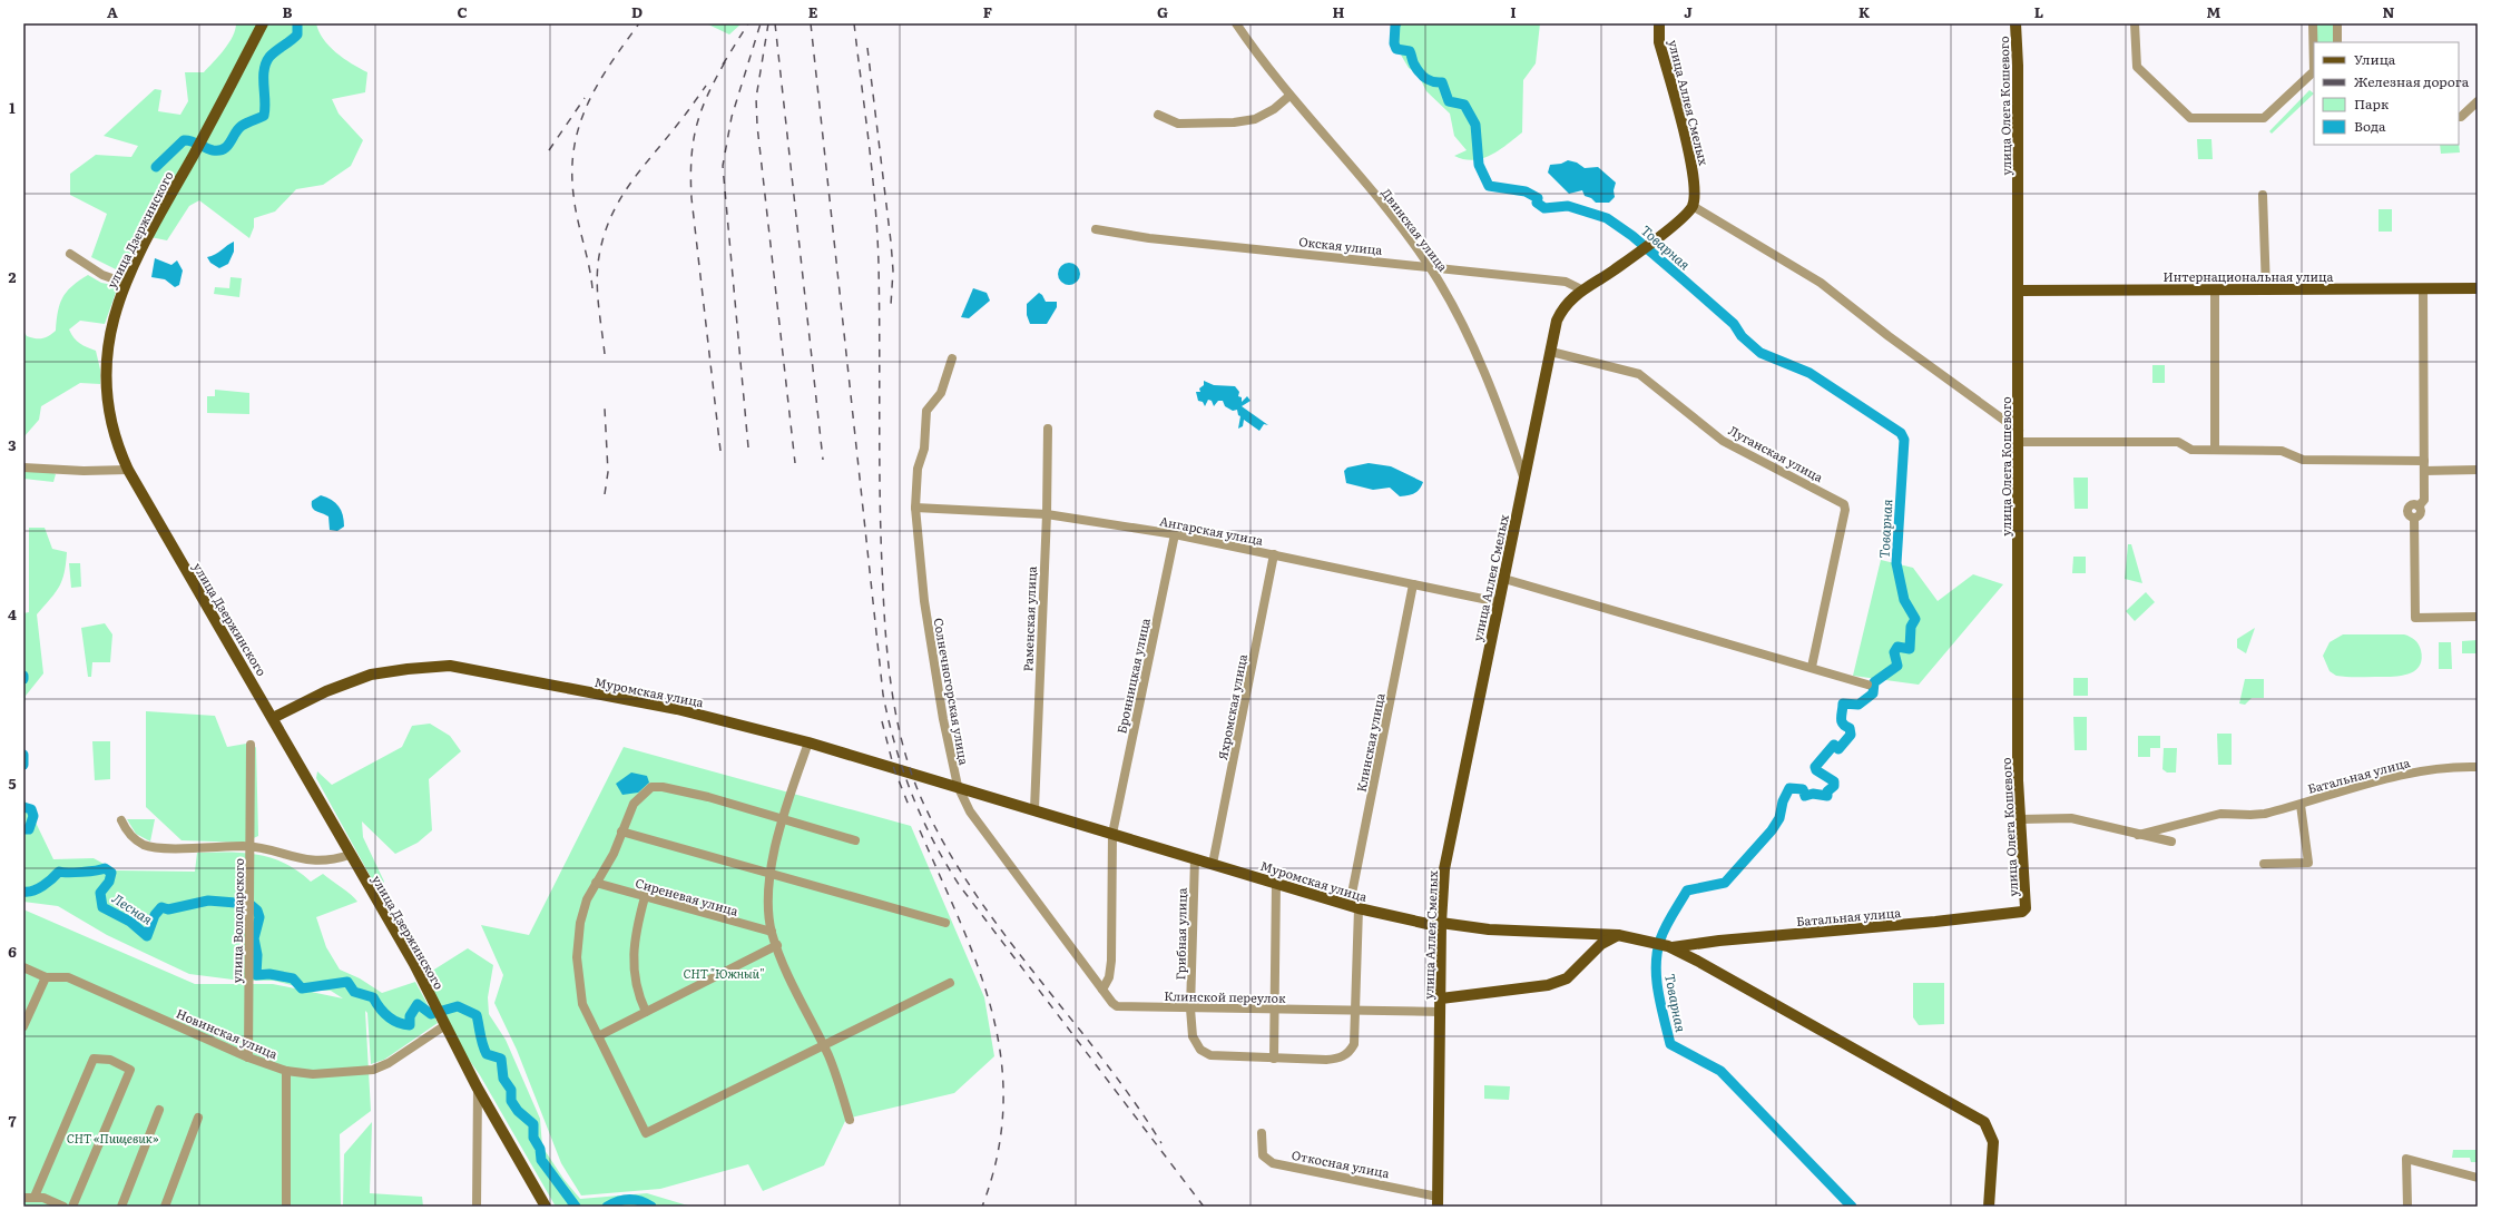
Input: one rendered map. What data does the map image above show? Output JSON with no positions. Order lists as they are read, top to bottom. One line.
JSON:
{"streets":{"main road":["улица Аллея Смелых","улица Олега Кошевого","улица Дзержинского","Интернациональная улица","Муромская улица","Батальная улица"],"street":["Двинская улица","Окская улица","Луганская улица","Ангарская улица","Раменская улица","Бронницкая улица","Солнечногорская улица","Яхромская улица","Клинская улица","Сиреневая улица","улица Володарского","Грибная улица","Клинской переулок","Новинская улица","Откосная улица"]},"crossings":[["улица Аллея Смелых","Двинская улица"],["улица Аллея Смелых","Окская улица"],["улица Аллея Смелых","Луганская улица"],["улица Аллея Смелых","Ангарская улица"],["улица Аллея Смелых","Муромская улица"],["улица Аллея Смелых","Клинской переулок"],["улица Аллея Смелых","Откосная улица"],["улица Олега Кошевого","Интернациональная улица"],["улица Олега Кошевого","Батальная улица"],["улица Дзержинского","Муромская улица"],["улица Дзержинского","Новинская улица"],["Двинская улица","Окская улица"],["Ангарская улица","Раменская улица"],["Ангарская улица","Бронницкая улица"],["Ангарская улица","Солнечногорская улица"],["Ангарская улица","Яхромская улица"],["Ангарская улица","Клинская улица"],["Раменская улица","Муромская улица"],["Бронницкая улица","Муромская улица"],["Муромская улица","Солнечногорская улица"],["Муромская улица","Яхромская улица"],["Муромская улица","Клинская улица"],["Муромская улица","Батальная улица"],["Муромская улица","Грибная улица"],["Солнечногорская улица","Клинской переулок"],["улица Володарского","Новинская улица"],["Грибная улица","Клинской переулок"]],"water":["Товарная","Лесная"],"parks":["СНТ \"Южный\"","СНТ «Пищевик»"],"legend":["Улица","Железная дорога","Парк","Вода"],"grid":{"columns":["A","B","C","D","E","F","G","H","I","J","K","L","M","N"],"rows":["1","2","3","4","5","6","7"]}}
